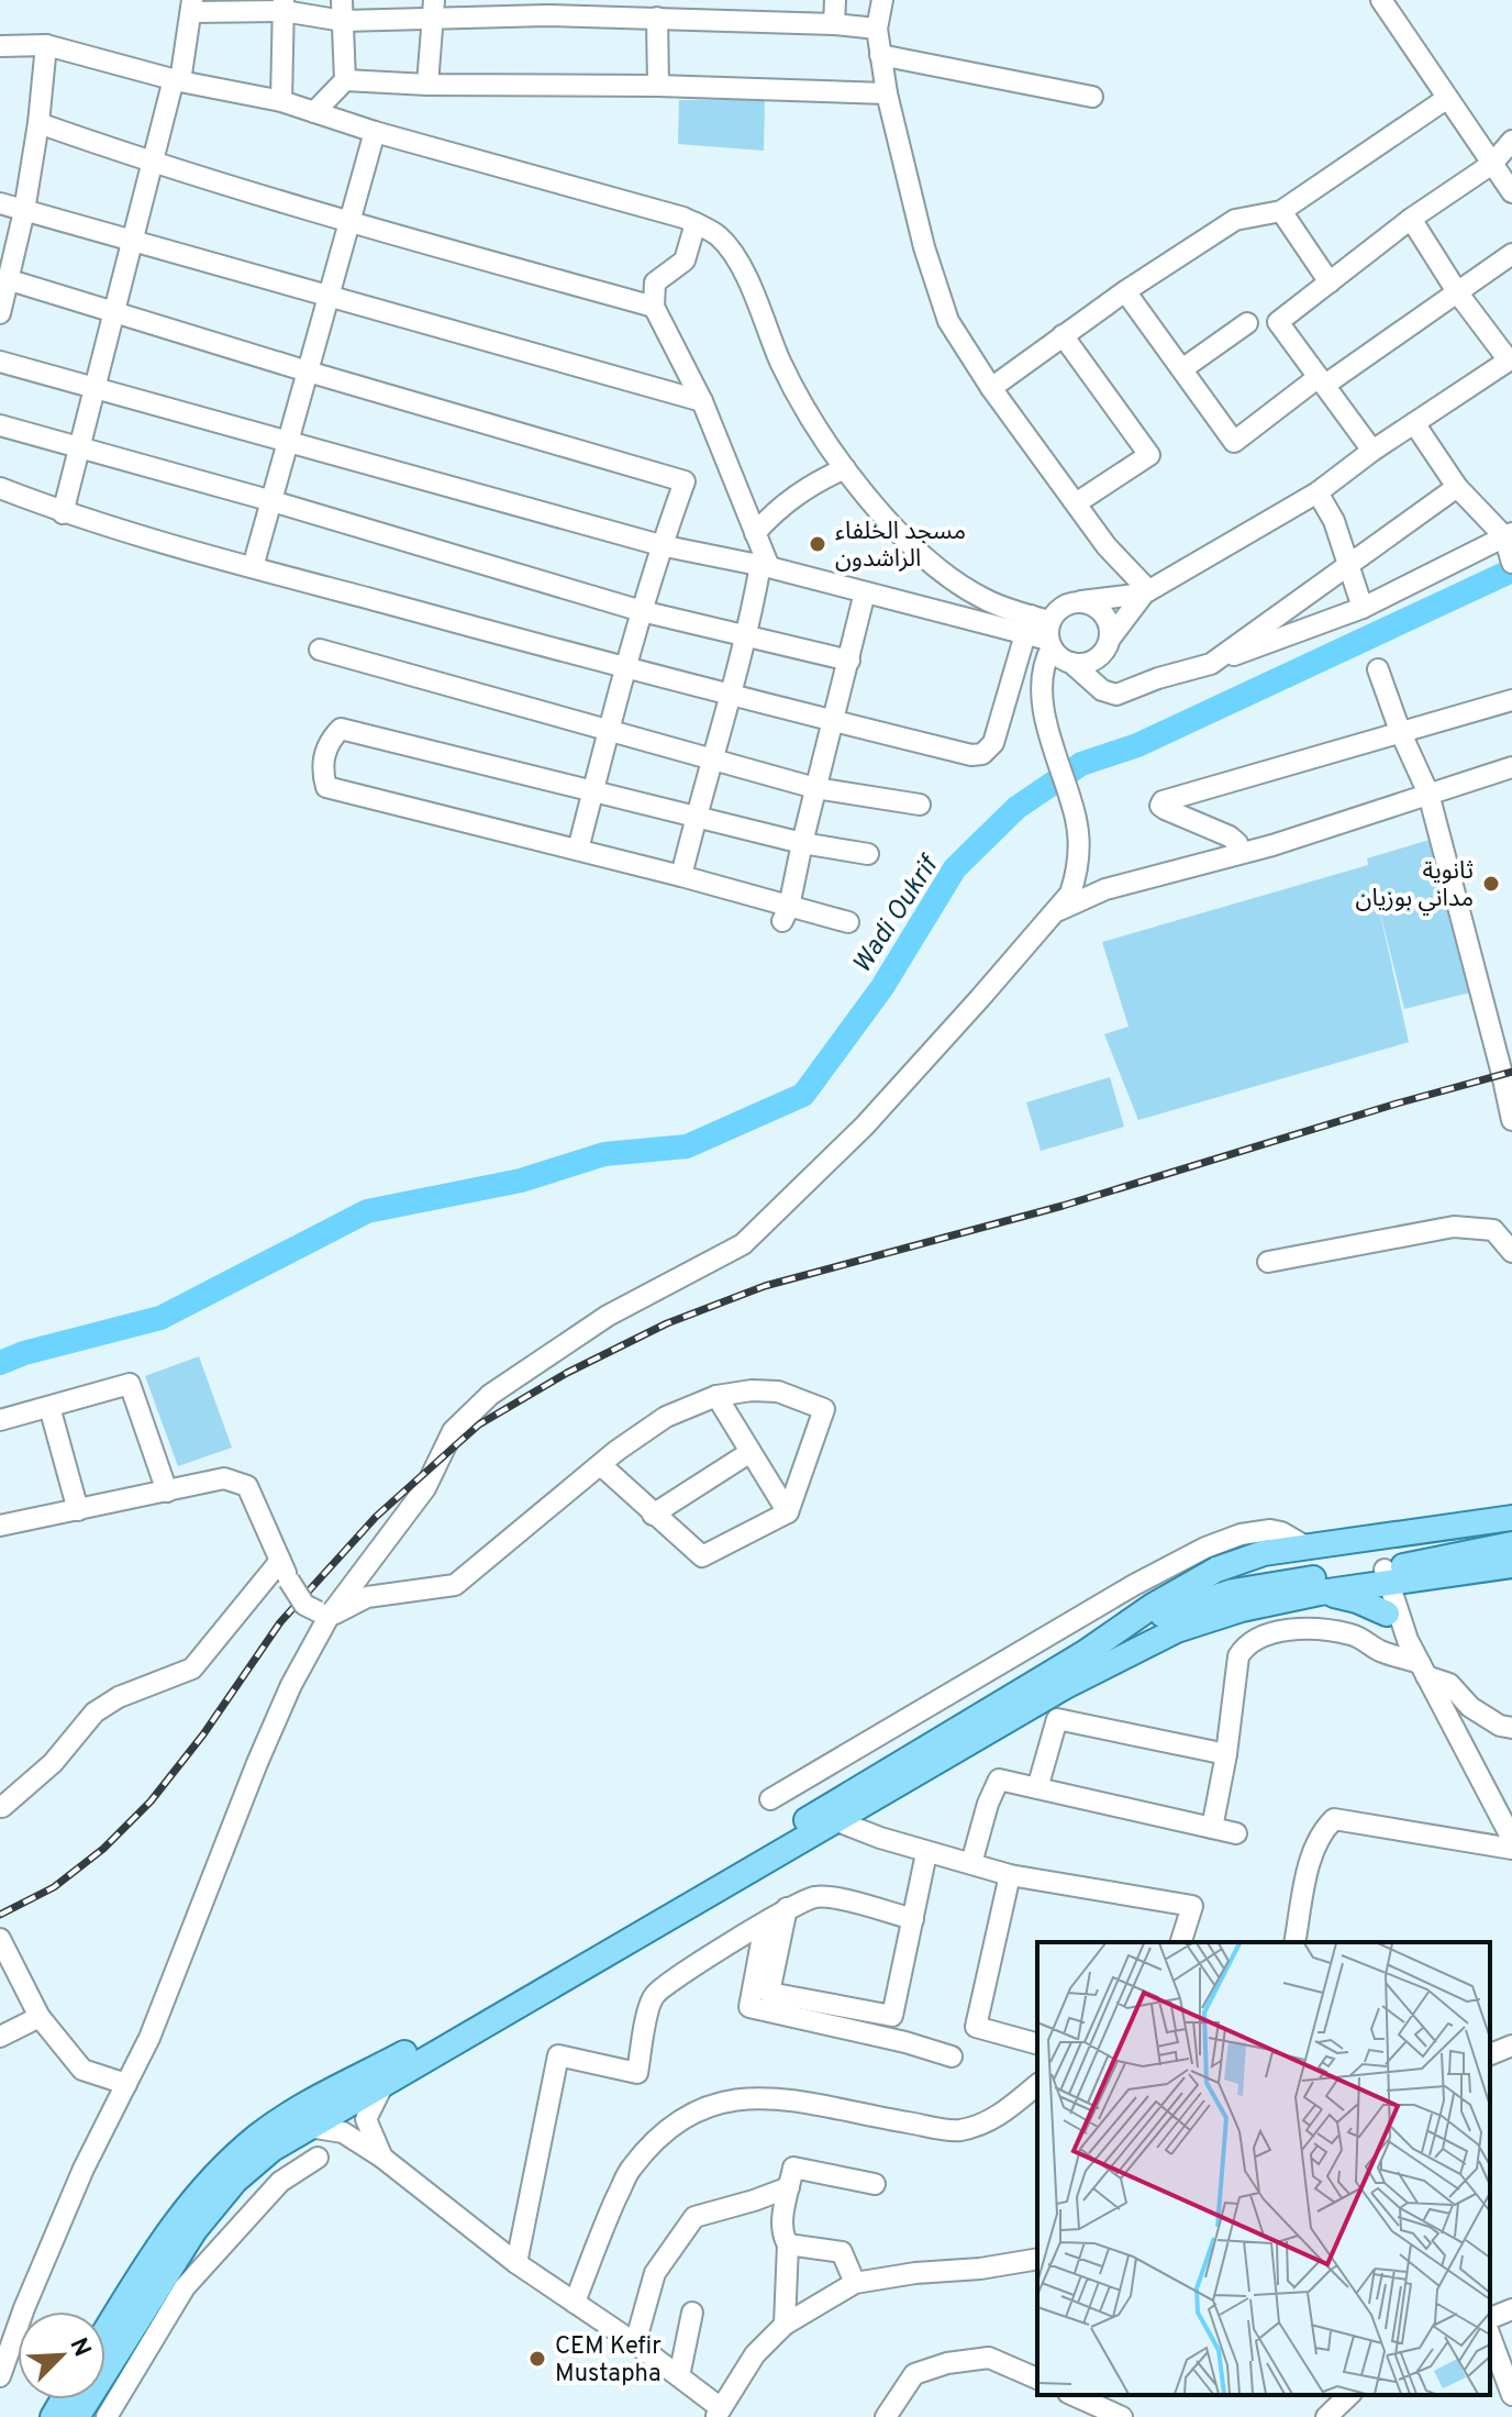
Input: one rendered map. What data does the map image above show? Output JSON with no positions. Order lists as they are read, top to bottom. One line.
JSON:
{"water":["Wadi Oukrif"],"places":["مسجد الخلفاء الراشدون","ثانوية مداني بوزيان","CEM Kefir Mustapha"],"north":"top right"}
